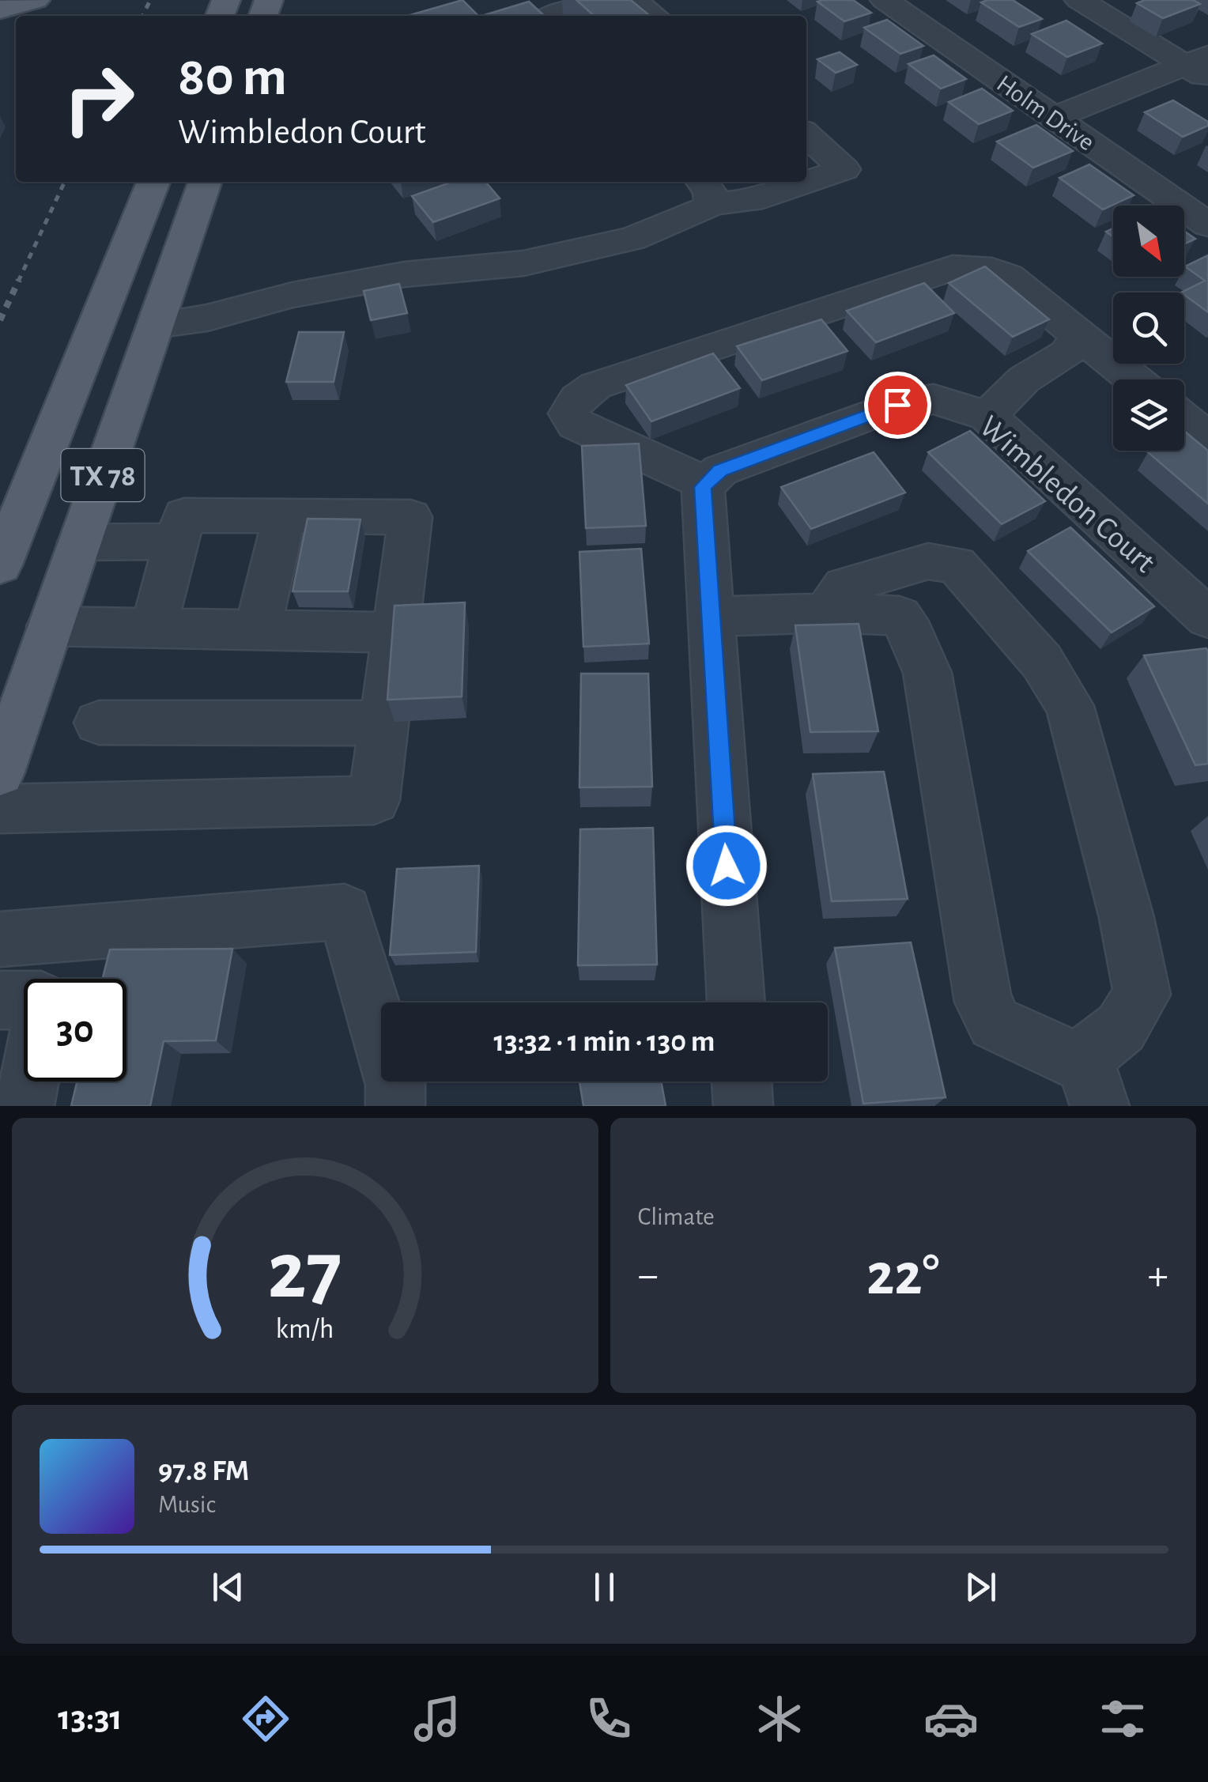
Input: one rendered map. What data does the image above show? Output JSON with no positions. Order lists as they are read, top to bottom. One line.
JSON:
{"streets":{"main road":["TX 78"],"street":["Holm Drive","Wimbledon Court"]},"north":"bottom right","page":{"turn":["80 m","Wimbledon Court"],"limit":"30","trip":"13:32 · 1 min · 130 m","tile":"Climate","heat":["−","22°","+"],"song":["97.8 FM","Music"],"tabs":"13:31","gauge":["27","km/h"]}}
